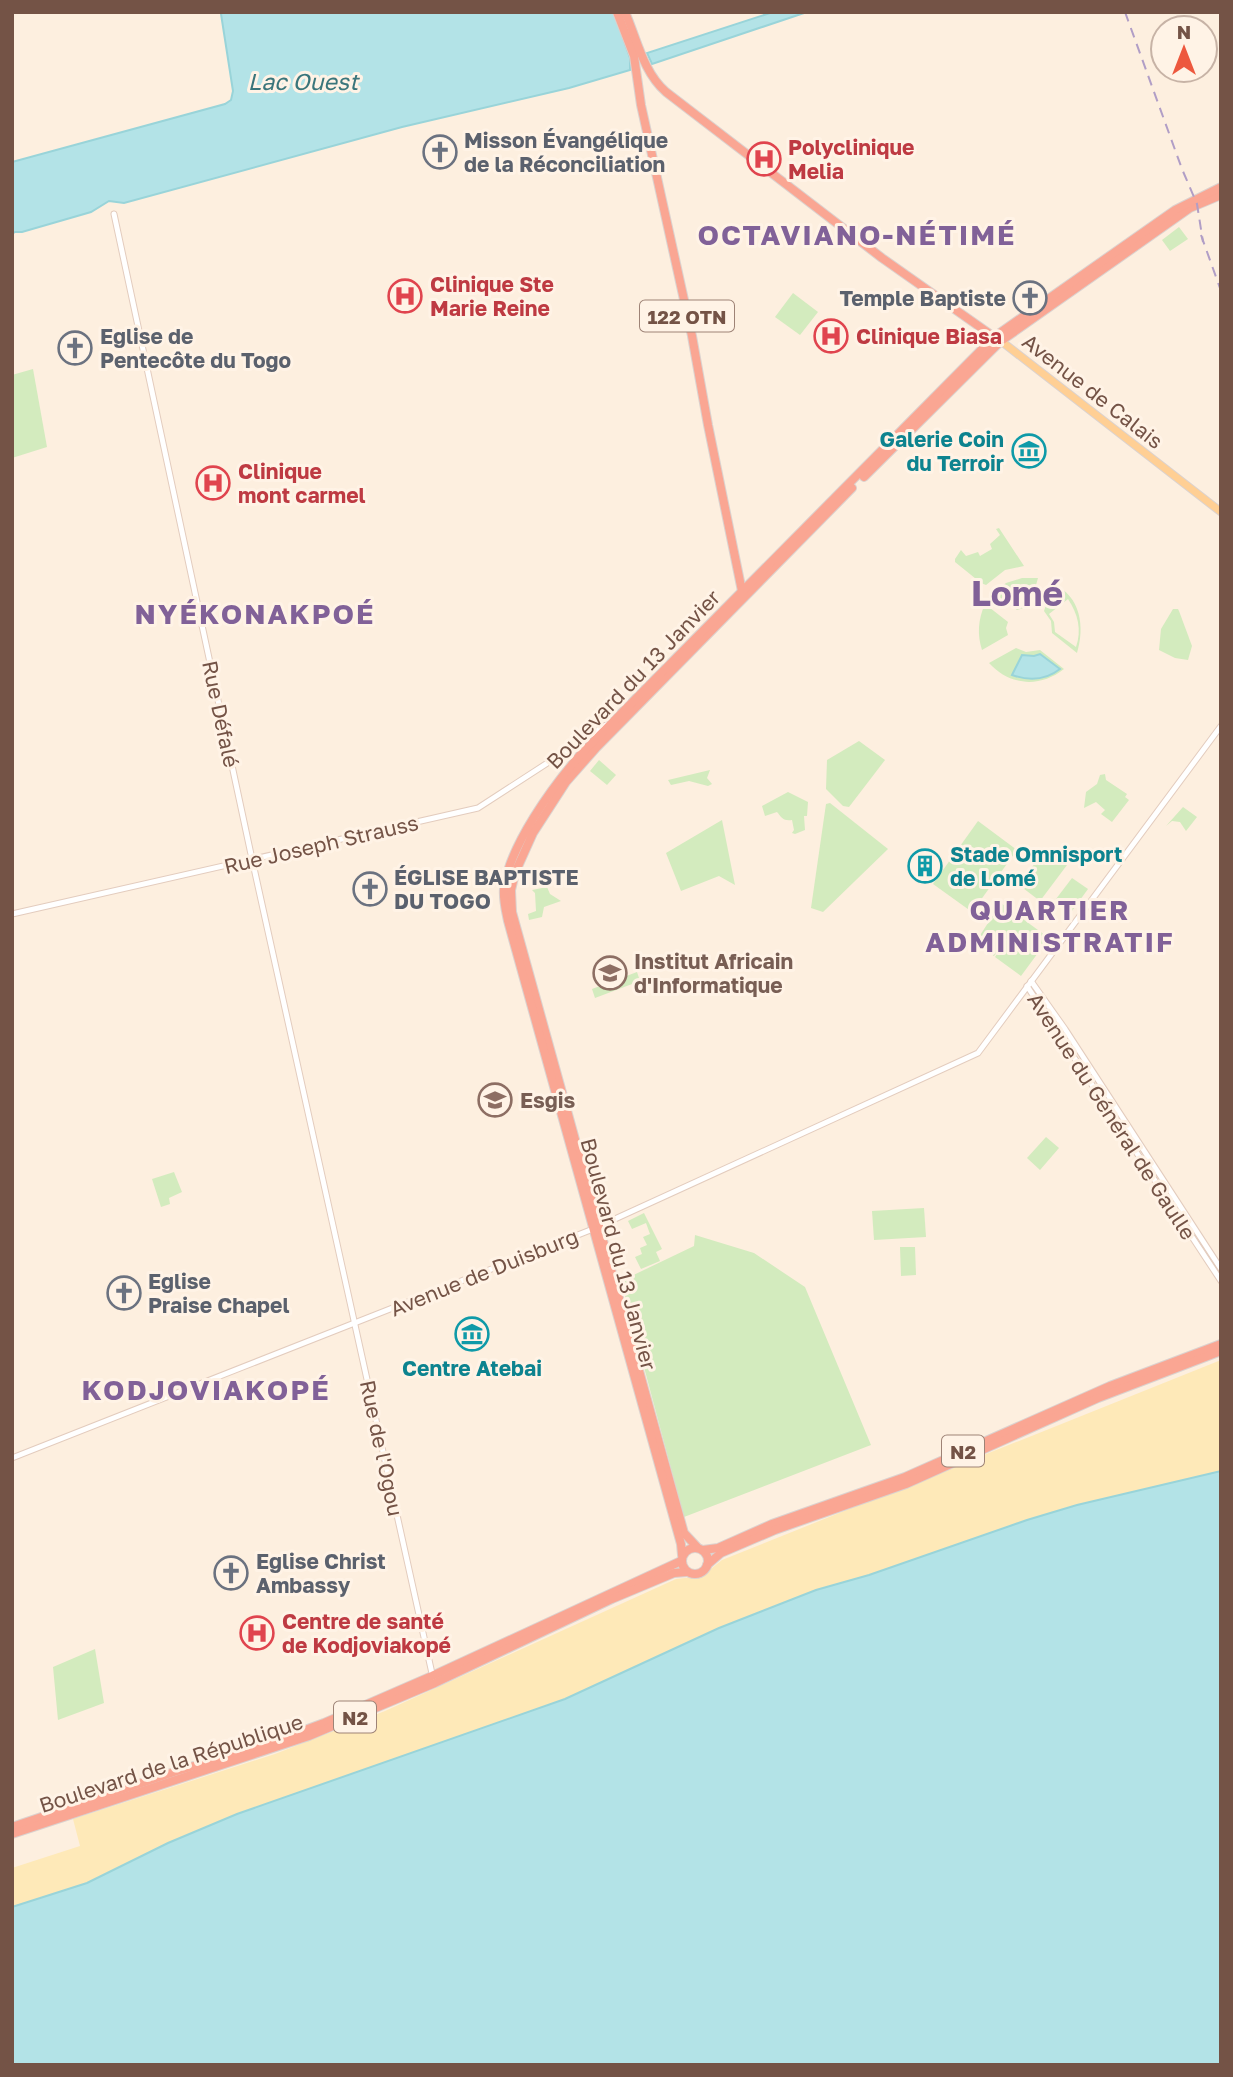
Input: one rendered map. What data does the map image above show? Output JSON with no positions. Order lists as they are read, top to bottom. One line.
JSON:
{"streets":{"highway":["122 OTN","Avenue de Calais","Boulevard du 13 Janvier","N2","Boulevard de la République"],"street":["Rue Défalé","Rue Joseph Strauss","Avenue du Général de Gaulle","Avenue de Duisburg","Rue de l'Ogou"]},"crossings":[["122 OTN","Avenue de Calais"],["122 OTN","Boulevard du 13 Janvier"],["Avenue de Calais","Boulevard du 13 Janvier"],["Boulevard du 13 Janvier","Rue Joseph Strauss"],["Boulevard du 13 Janvier","Avenue de Duisburg"],["Boulevard du 13 Janvier","N2"],["Boulevard du 13 Janvier","Boulevard de la République"],["Rue Défalé","Rue Joseph Strauss"],["Rue Défalé","Rue de l'Ogou"],["Avenue du Général de Gaulle","Avenue de Duisburg"],["Avenue de Duisburg","Rue de l'Ogou"],["Rue de l'Ogou","Boulevard de la République"],["N2","Boulevard de la République"]],"districts":["OCTAVIANO-NÉTIMÉ","Lomé","NYÉKONAKPOÉ","QUARTIER ADMINISTRATIF","KODJOVIAKOPÉ"],"water":["Lac Ouest"],"places":{"church":["Misson Évangélique de la Réconciliation","Temple Baptiste","Eglise de Pentecôte du Togo","ÉGLISE BAPTISTE DU TOGO","Eglise Praise Chapel","Eglise Christ Ambassy"],"hospital":["Polyclinique Melia","Clinique Ste Marie Reine","Clinique Biasa","Clinique mont carmel","Centre de santé de Kodjoviakopé"],"museum":["Galerie Coin du Terroir","Centre Atebai"],"building":["Stade Omnisport de Lomé"],"school or university":["Institut Africain d'Informatique","Esgis"]},"north":"top"}
